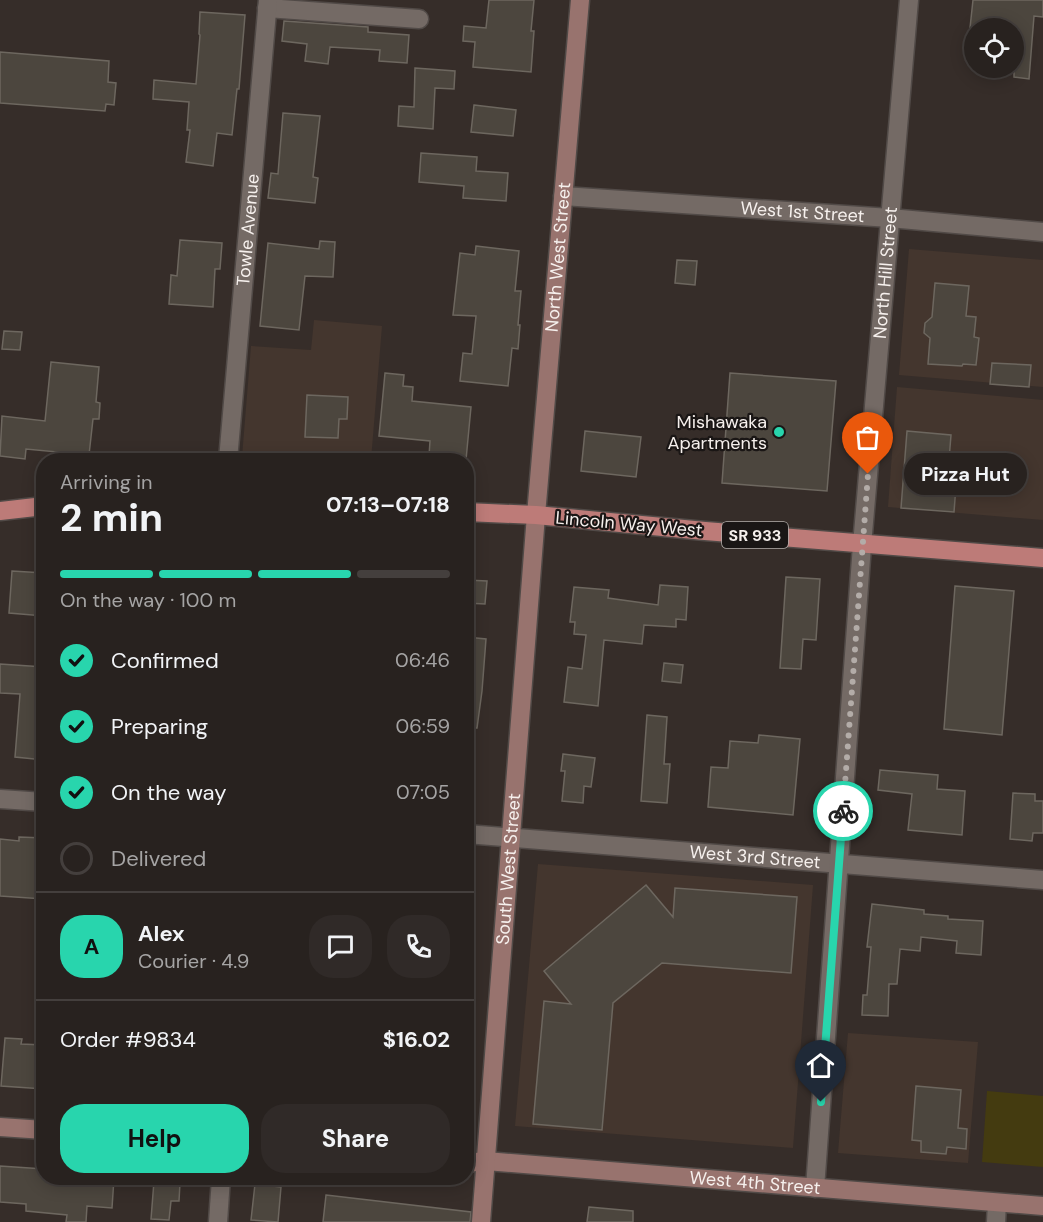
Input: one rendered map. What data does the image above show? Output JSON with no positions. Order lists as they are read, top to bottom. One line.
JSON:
{"streets":{"main road":["Lincoln Way West","SR 933"],"street":["West 1st Street","Towle Avenue","North West Street","North Hill Street","West 3rd Street","South West Street","West 4th Street"]},"crossings":[["West 1st Street","North West Street"],["West 1st Street","North Hill Street"],["North West Street","Lincoln Way West"],["North West Street","South West Street"],["North Hill Street","Lincoln Way West"],["North Hill Street","West 3rd Street"],["North Hill Street","West 4th Street"],["Lincoln Way West","South West Street"],["West 3rd Street","South West Street"],["South West Street","West 4th Street"]],"places":["Mishawaka Apartments","Pizza Hut"],"page":{"bubble":"Pizza Hut","heading":["2 min","Arriving in","07:13–07:18"],"panel":["Alex","Courier · 4.9","Order #9834","$16.02"],"bar":"On the way · 100 m","list":[["Confirmed","06:46"],["Preparing","06:59"],["On the way","07:05"],"Delivered"],"round":"A","buttons":["Help","Share"]}}
